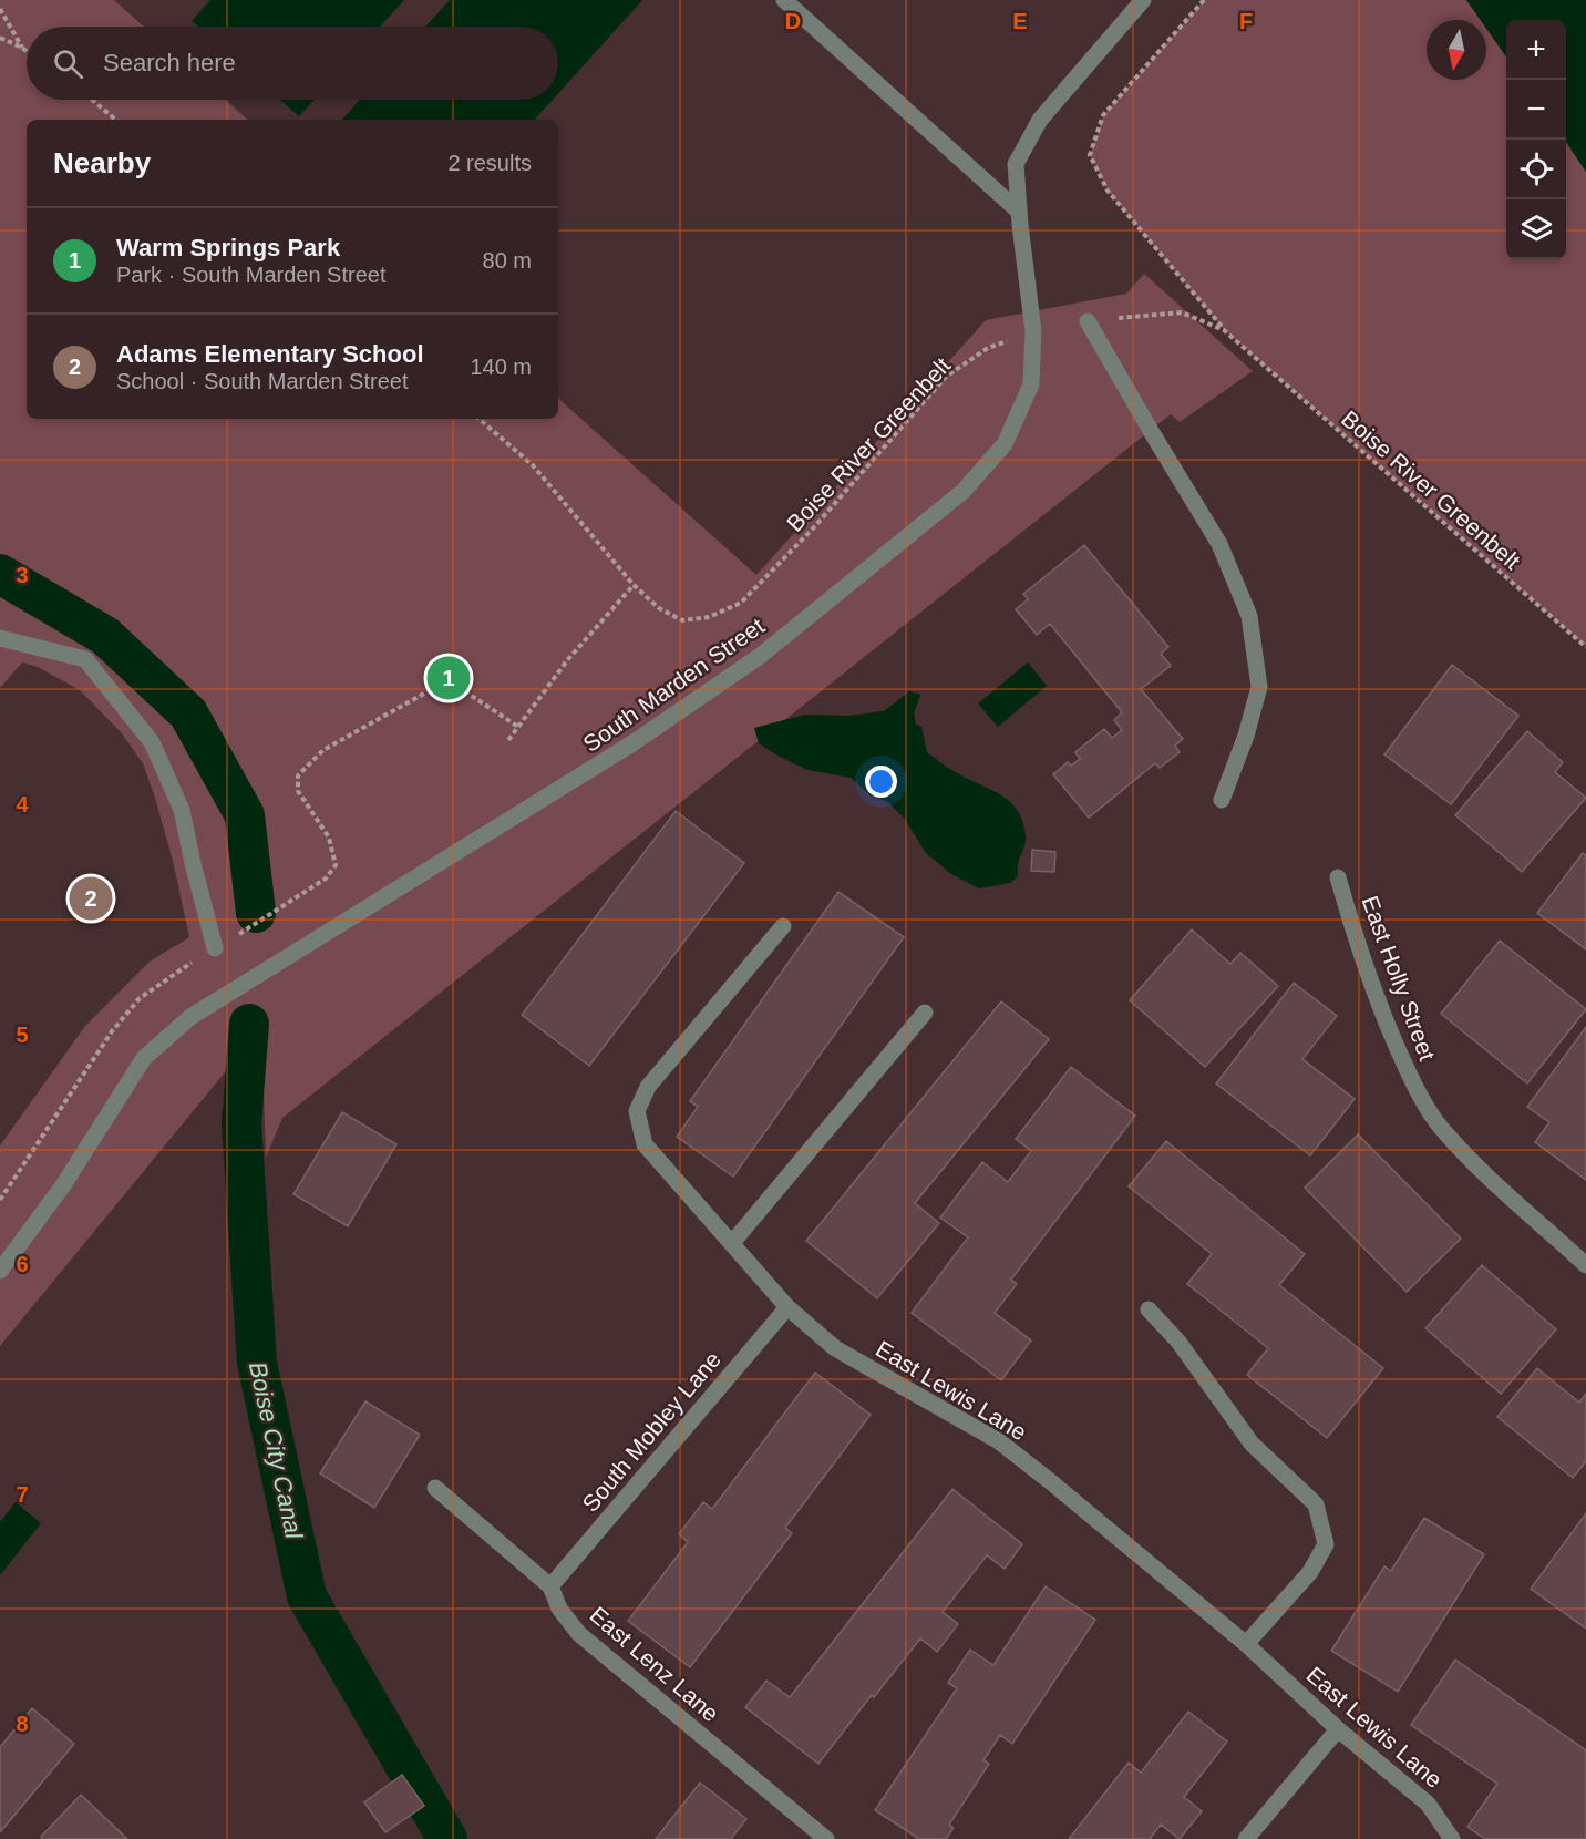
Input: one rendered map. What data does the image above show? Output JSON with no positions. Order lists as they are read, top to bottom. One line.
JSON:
{"streets":{"street":["South Marden Street","East Holly Street","East Lewis Lane","South Mobley Lane","East Lenz Lane"],"path":["Boise River Greenbelt"]},"crossings":[["Boise River Greenbelt","South Marden Street"],["East Lewis Lane","South Mobley Lane"],["South Mobley Lane","East Lenz Lane"]],"water":["Boise City Canal"],"north":"bottom","page":{"map_buttons":["+","−"],"search":"Search here","heading":["Nearby","2 results"],"list":[{"mark":"1","name":"Warm Springs Park","note":"Park · South Marden Street","value":"80 m"},{"mark":"2","name":"Adams Elementary School","note":"School · South Marden Street","value":"140 m"}],"pins":["1","2"]},"grid":{"columns":["D","E","F"],"rows":["3","4","5","6","7","8"]}}
